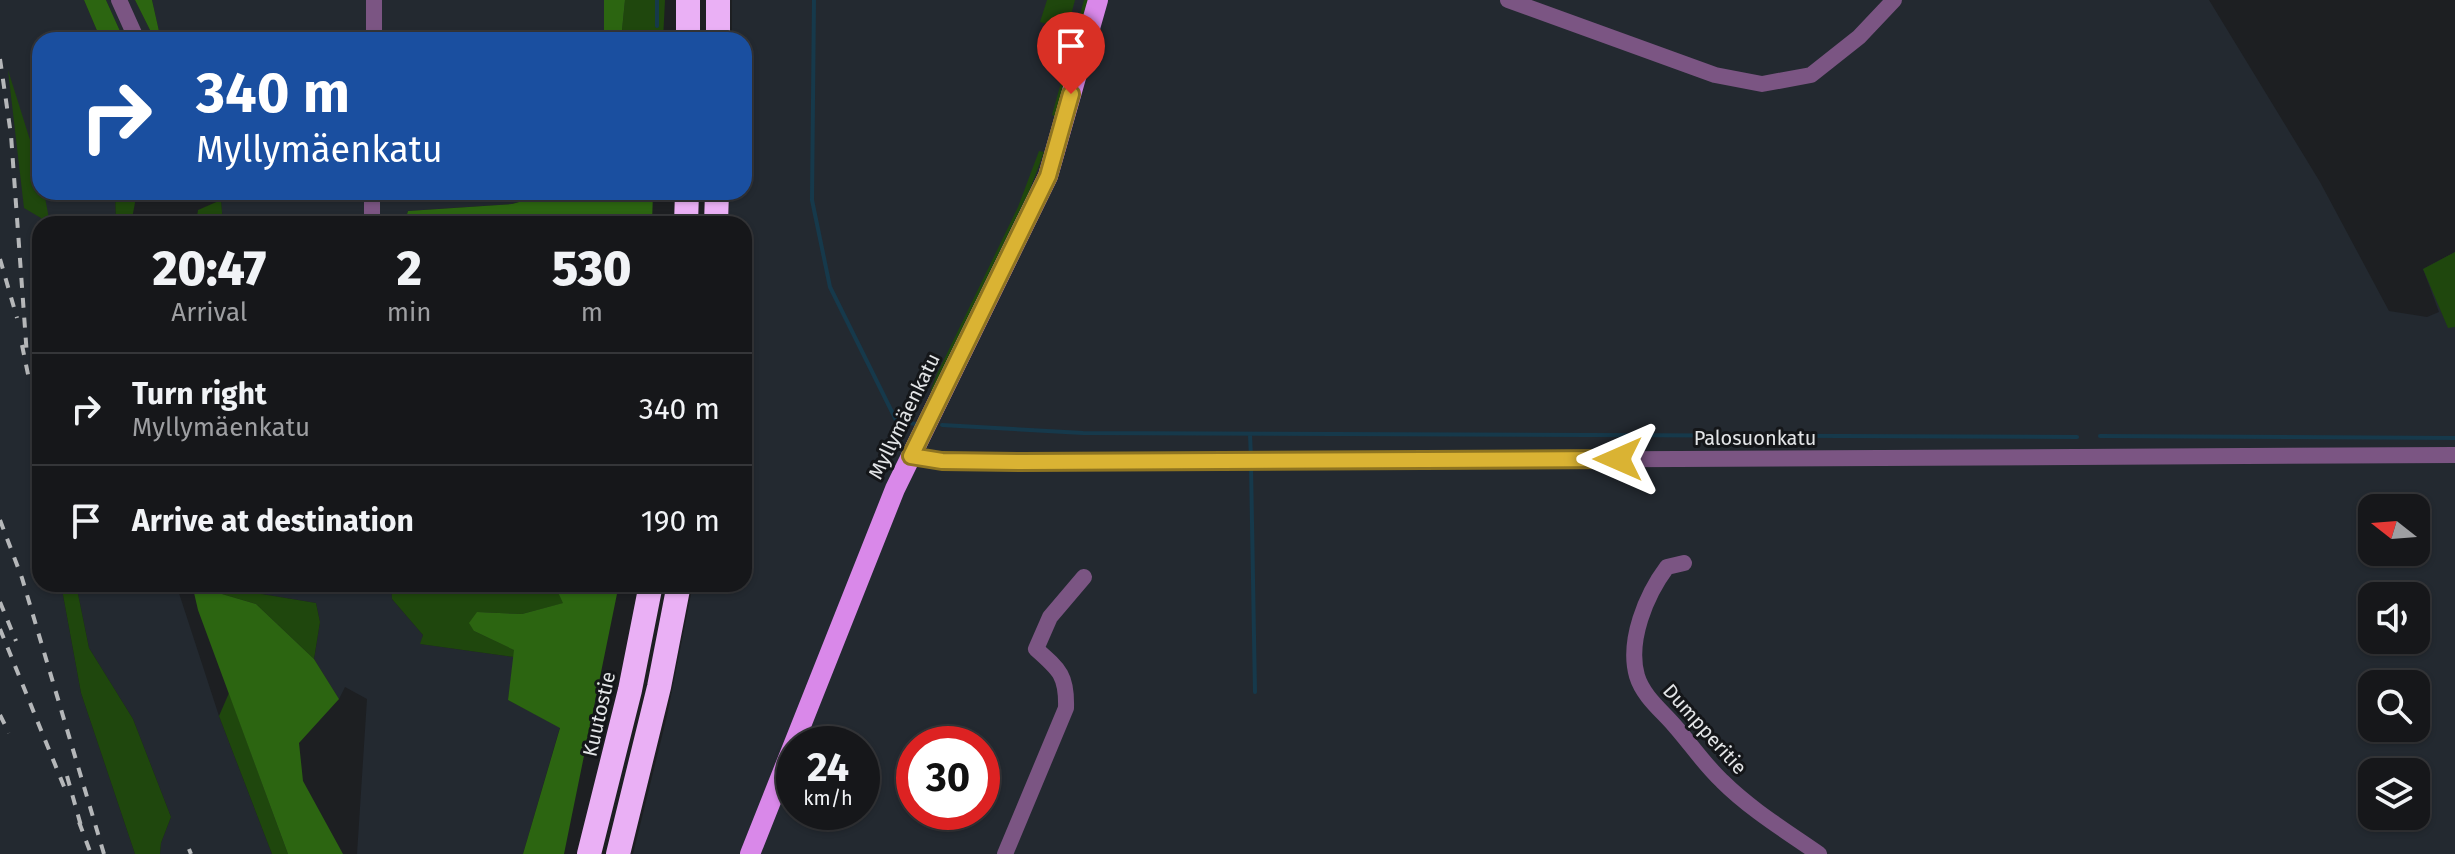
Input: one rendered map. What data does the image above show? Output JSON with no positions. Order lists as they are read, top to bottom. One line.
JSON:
{"streets":{"highway":["Kuutostie"],"main road":["Myllymäenkatu"],"street":["Palosuonkatu","Dumpperitie"]},"crossings":[["Myllymäenkatu","Palosuonkatu"]],"north":"left","page":{"turn":["340 m","Myllymäenkatu"],"eta":["20:47","Arrival","2","min","530","m"],"list":[{"name":"Turn right","note":"Myllymäenkatu","value":"340 m"},{"name":"Arrive at destination","value":"190 m"}],"speed":"24 km/h","limit":"30"}}
